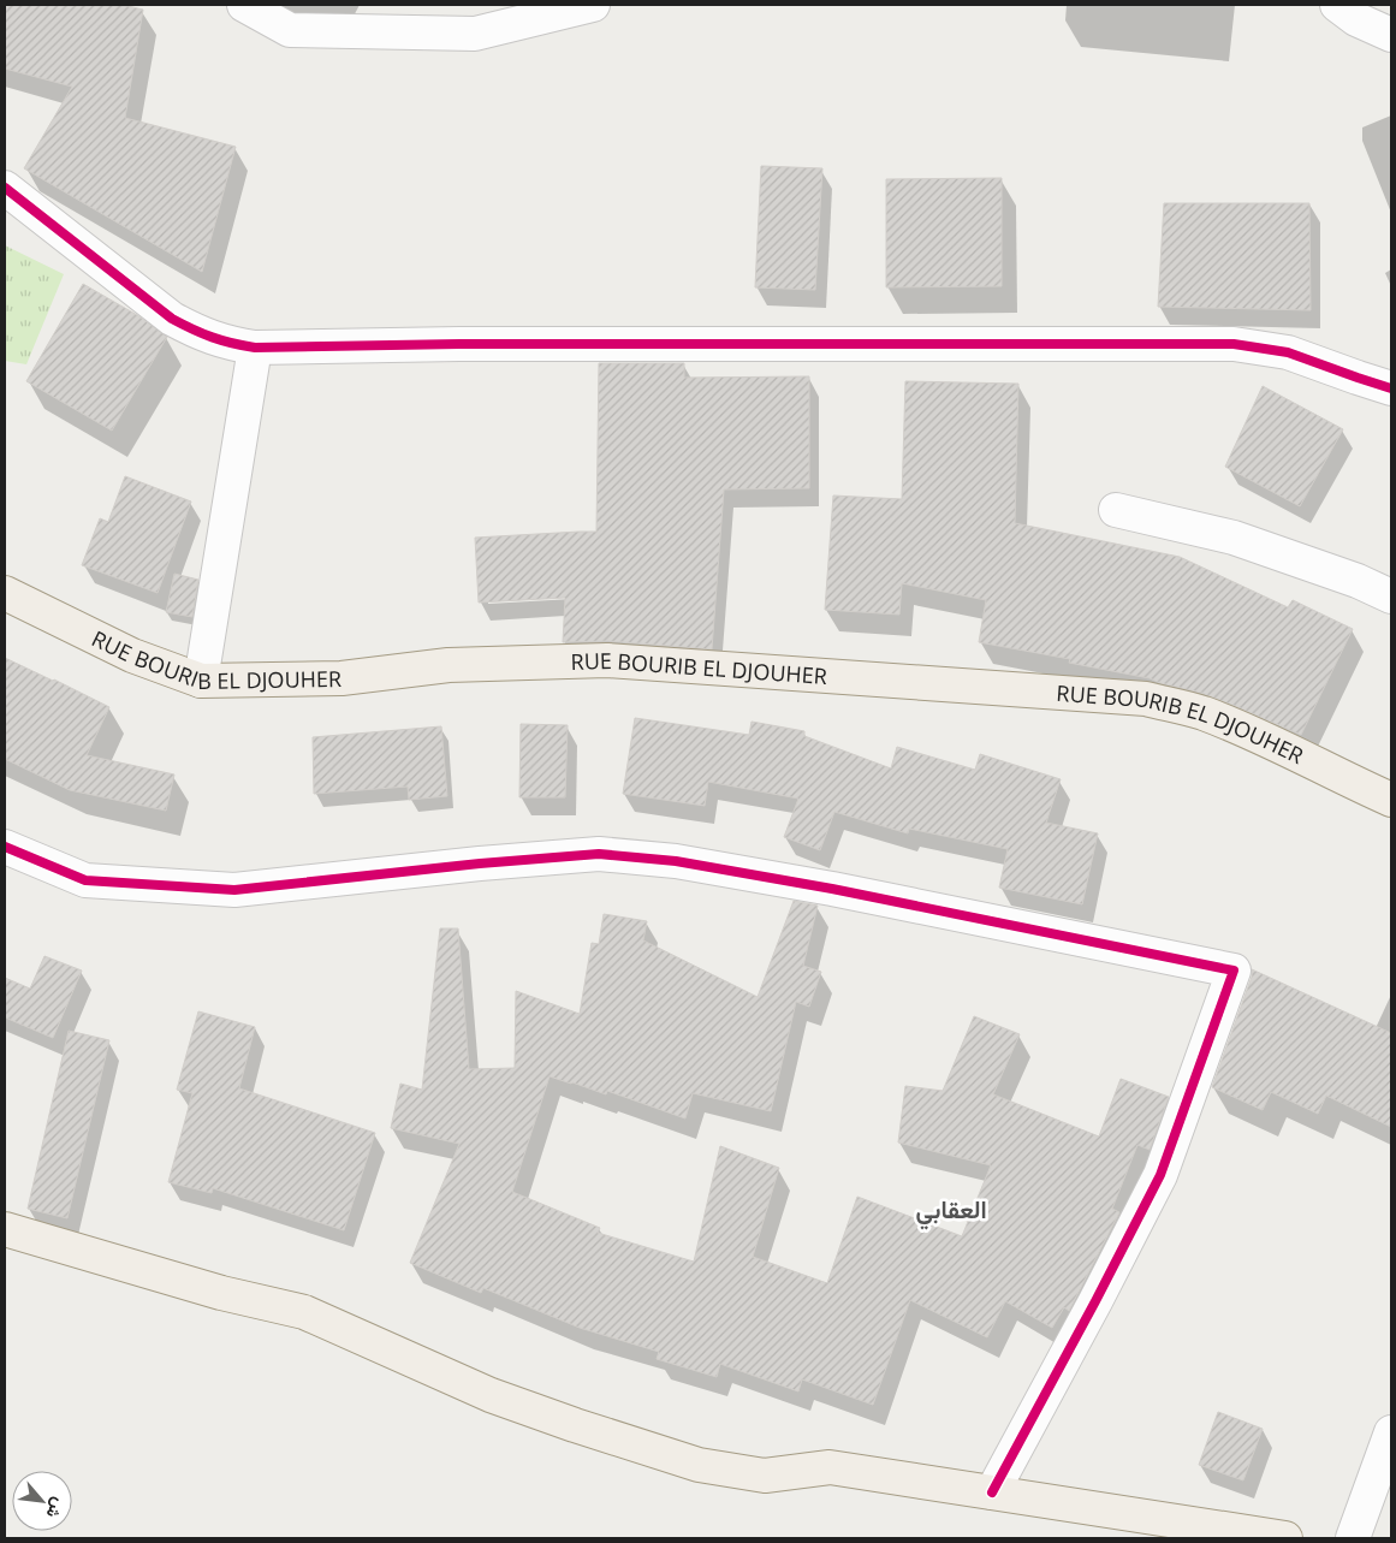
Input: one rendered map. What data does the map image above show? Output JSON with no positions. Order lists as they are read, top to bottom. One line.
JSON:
{"streets":{"main road":["RUE BOURIB EL DJOUHER"]},"districts":["العقابي"],"north":"bottom right"}
